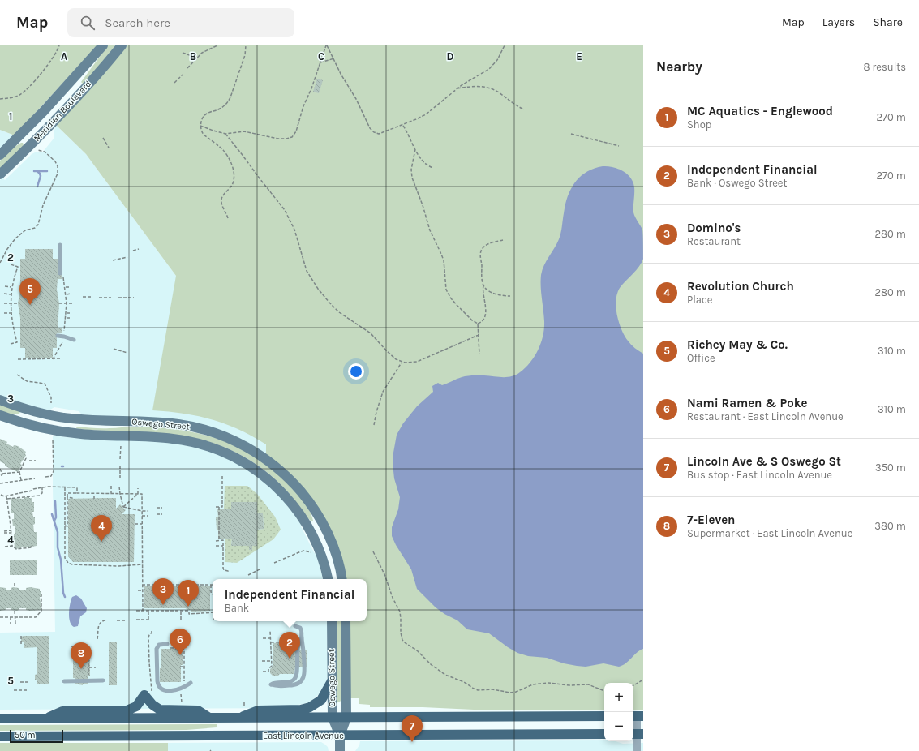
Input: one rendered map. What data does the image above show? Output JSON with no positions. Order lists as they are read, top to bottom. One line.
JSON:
{"streets":{"main road":["Meridian Boulevard","Oswego Street","East Lincoln Avenue"]},"crossings":[["Oswego Street","East Lincoln Avenue"]],"scale_bar":"50 m","page":{"header":"Map","search":"Search here","nav":["Map","Layers","Share"],"heading":["Nearby","8 results"],"list":[{"mark":"1","name":"MC Aquatics - Englewood","note":"Shop","value":"270 m"},{"mark":"2","name":"Independent Financial","note":"Bank · Oswego Street","value":"270 m"},{"mark":"3","name":"Domino's","note":"Restaurant","value":"280 m"},{"mark":"4","name":"Revolution Church","note":"Place","value":"280 m"},{"mark":"5","name":"Richey May & Co.","note":"Office","value":"310 m"},{"mark":"6","name":"Nami Ramen & Poke","note":"Restaurant · East Lincoln Avenue","value":"310 m"},{"mark":"7","name":"Lincoln Ave & S Oswego St","note":"Bus stop · East Lincoln Avenue","value":"350 m"},{"mark":"8","name":"7-Eleven","note":"Supermarket · East Lincoln Avenue","value":"380 m"}],"pins":["5","4","3","1","6","2","8","7"],"popup":["Independent Financial","Bank"],"map_buttons":["+","−"],"scale":"50 m"},"grid":{"columns":["A","B","C","D","E"],"rows":["1","2","3","4","5"]}}
